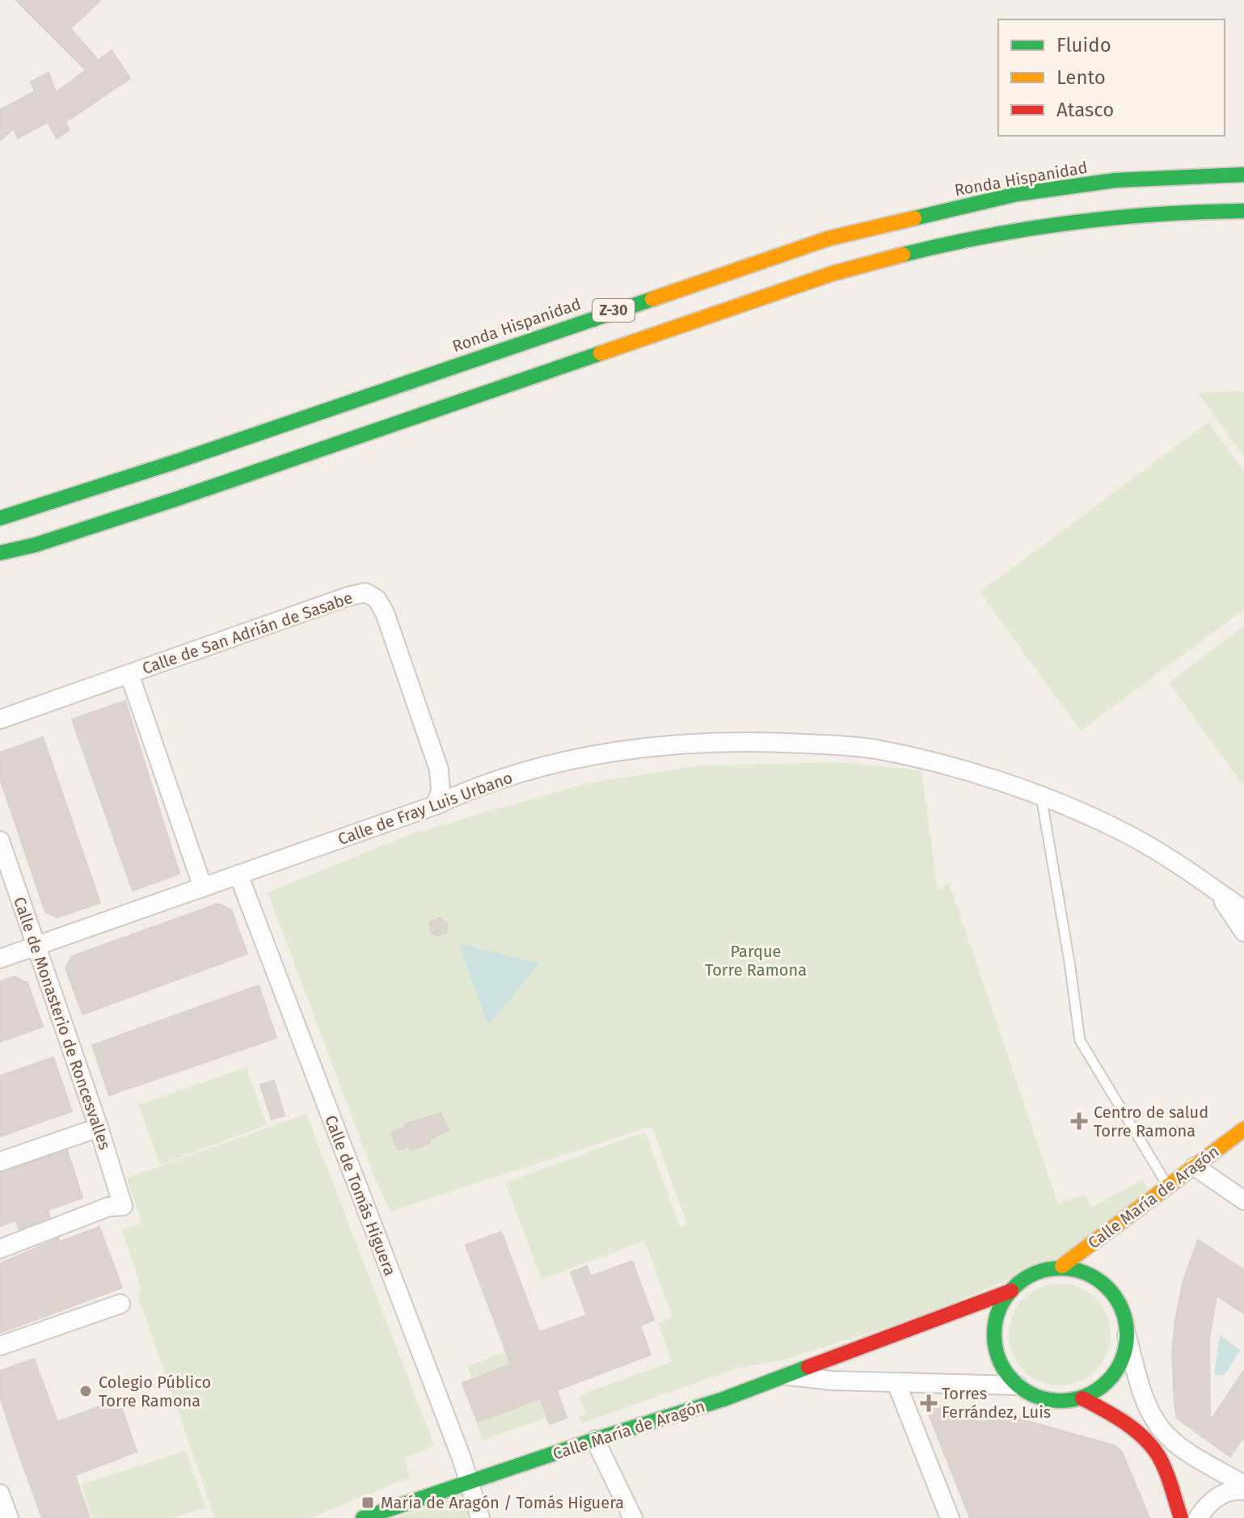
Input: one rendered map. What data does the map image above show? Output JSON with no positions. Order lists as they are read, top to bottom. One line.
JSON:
{"streets":{"main road":["Ronda Hispanidad","Z-30","Calle María de Aragón"],"street":["Calle de San Adrián de Sasabe","Calle de Fray Luis Urbano","Calle de Monasterio de Roncesvalles","Calle de Tomás Higuera"]},"crossings":[["Calle de San Adrián de Sasabe","Calle de Fray Luis Urbano"],["Calle de Fray Luis Urbano","Calle de Monasterio de Roncesvalles"],["Calle de Fray Luis Urbano","Calle de Tomás Higuera"],["Calle de Tomás Higuera","Calle María de Aragón"]],"parks":["Parque Torre Ramona"],"places":{"health":["Centro de salud Torre Ramona","Torres Ferrández, Luis"],"other":["Colegio Público Torre Ramona"],"transit":["María de Aragón / Tomás Higuera"]},"legend":["Fluido","Lento","Atasco"]}
